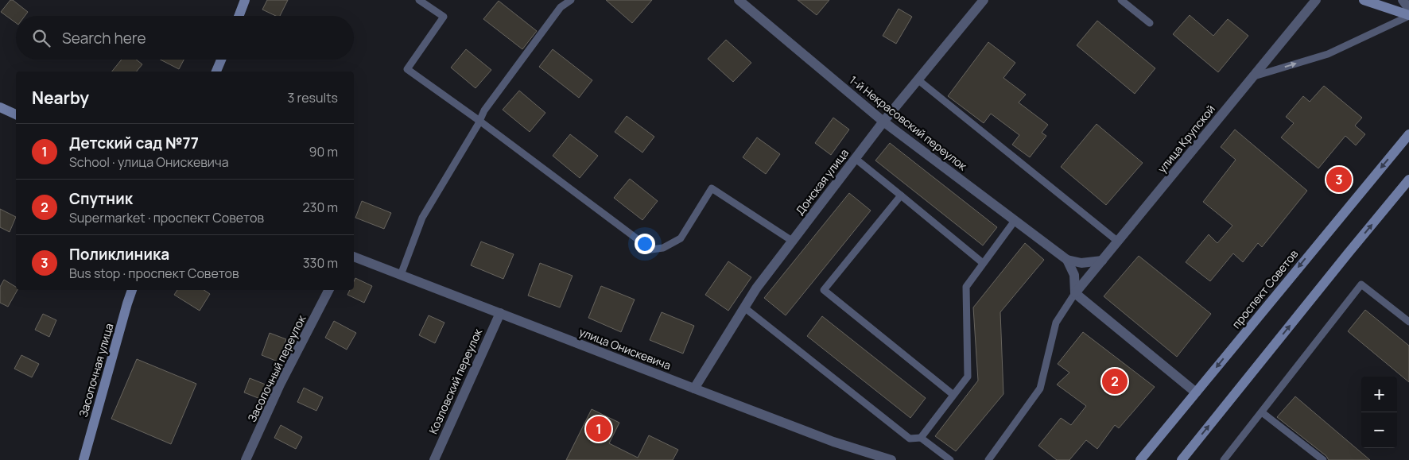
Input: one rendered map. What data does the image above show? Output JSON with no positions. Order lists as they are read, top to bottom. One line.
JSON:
{"streets":{"main road":["проспект Советов","Засопочная улица"],"street":["1-й Некрасовский переулок","улица Крупской","Донская улица","улица Онискевича","Засопочный переулок","Козловский переулок"]},"crossings":[["1-й Некрасовский переулок","Донская улица"],["Донская улица","улица Онискевича"],["улица Онискевича","Козловский переулок"]],"page":{"search":"Search here","heading":["Nearby","3 results"],"list":[{"mark":"1","name":"Детский сад №77","note":"School · улица Онискевича","value":"90 m"},{"mark":"2","name":"Спутник","note":"Supermarket · проспект Советов","value":"230 m"},{"mark":"3","name":"Поликлиника","note":"Bus stop · проспект Советов","value":"330 m"}],"pins":["3","2","1"],"map_buttons":["+","−"]}}
